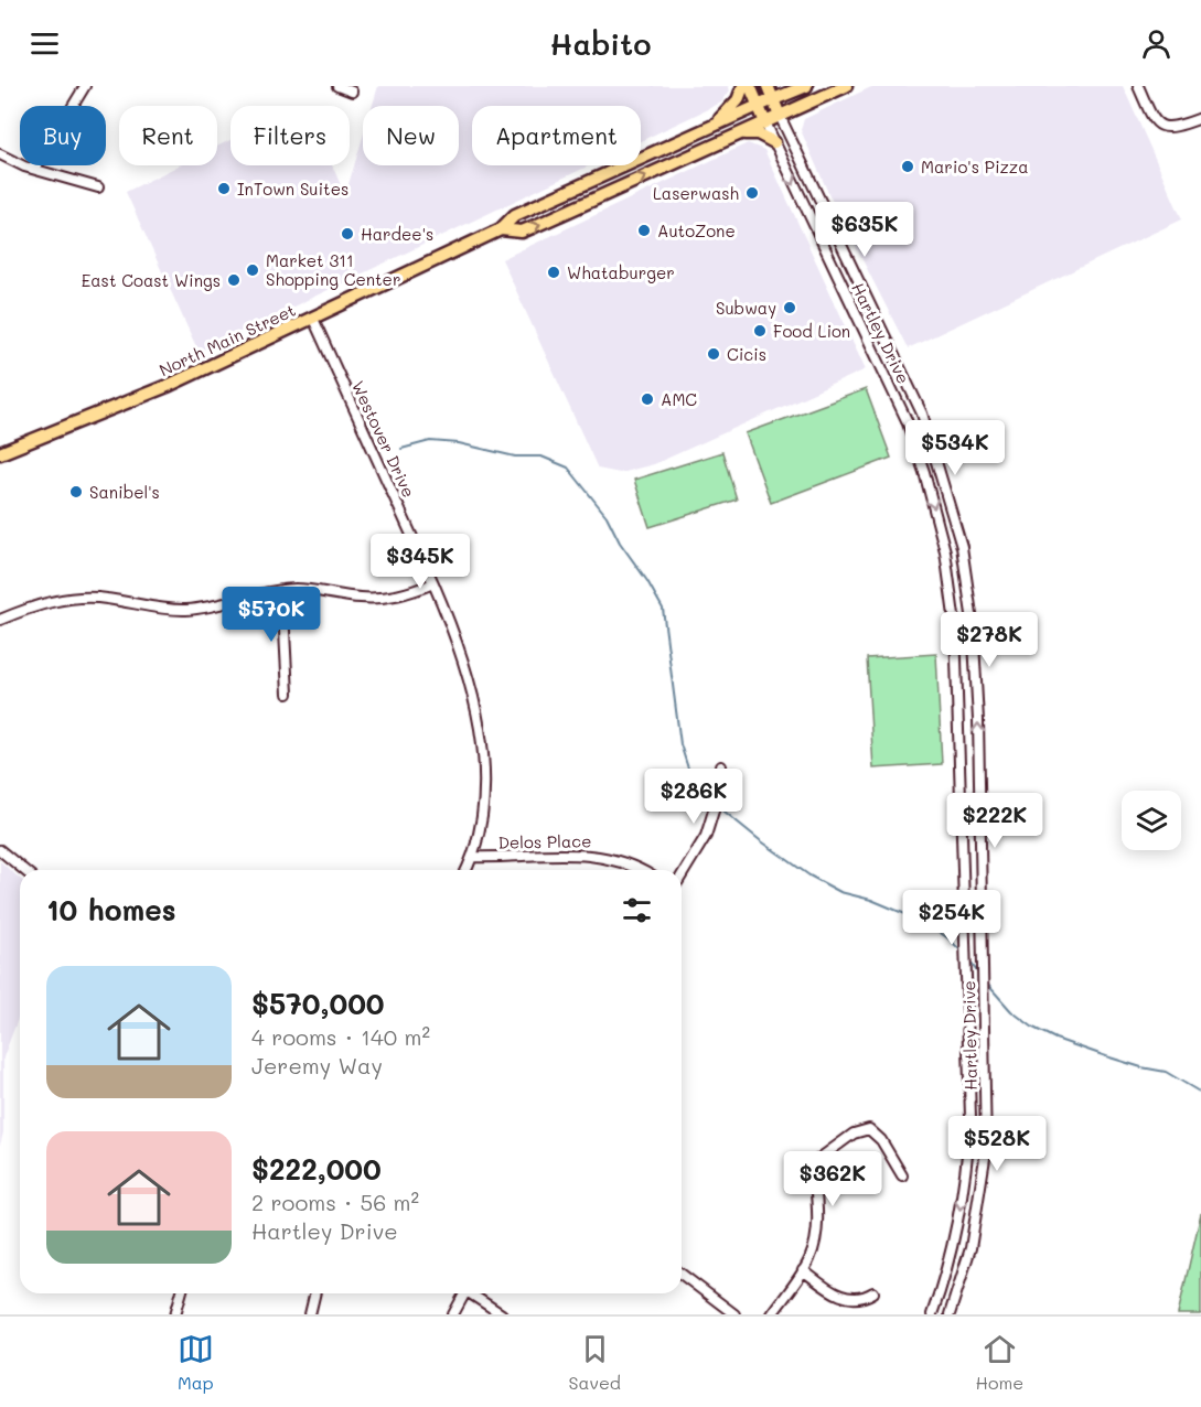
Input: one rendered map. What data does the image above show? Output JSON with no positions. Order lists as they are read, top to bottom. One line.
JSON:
{"streets":{"main road":["North Main Street"],"street":["Hartley Drive","Westover Drive","Delos Place"]},"crossings":[["Hartley Drive","North Main Street"],["North Main Street","Westover Drive"],["Westover Drive","Delos Place"]],"places":["Mario's Pizza","InTown Suites","Laserwash","AutoZone","Hardee's","Market 311 Shopping Center","Whataburger","East Coast Wings","Subway","Food Lion","Cicis","AMC","Sanibel's"],"page":{"header":"Habito","chip":["Buy","Rent","Filters","New","Apartment"],"price":["$635K","$534K","$345K","$570K","$278K","$286K","$222K","$254K","$528K","$362K"],"heading":"10 homes","list":[{"name":"$570,000","note":"4 rooms · 140 m² · Jeremy Way"},{"name":"$222,000","note":"2 rooms · 56 m² · Hartley Drive"}],"tabs":["Map","Saved","Home"]}}
